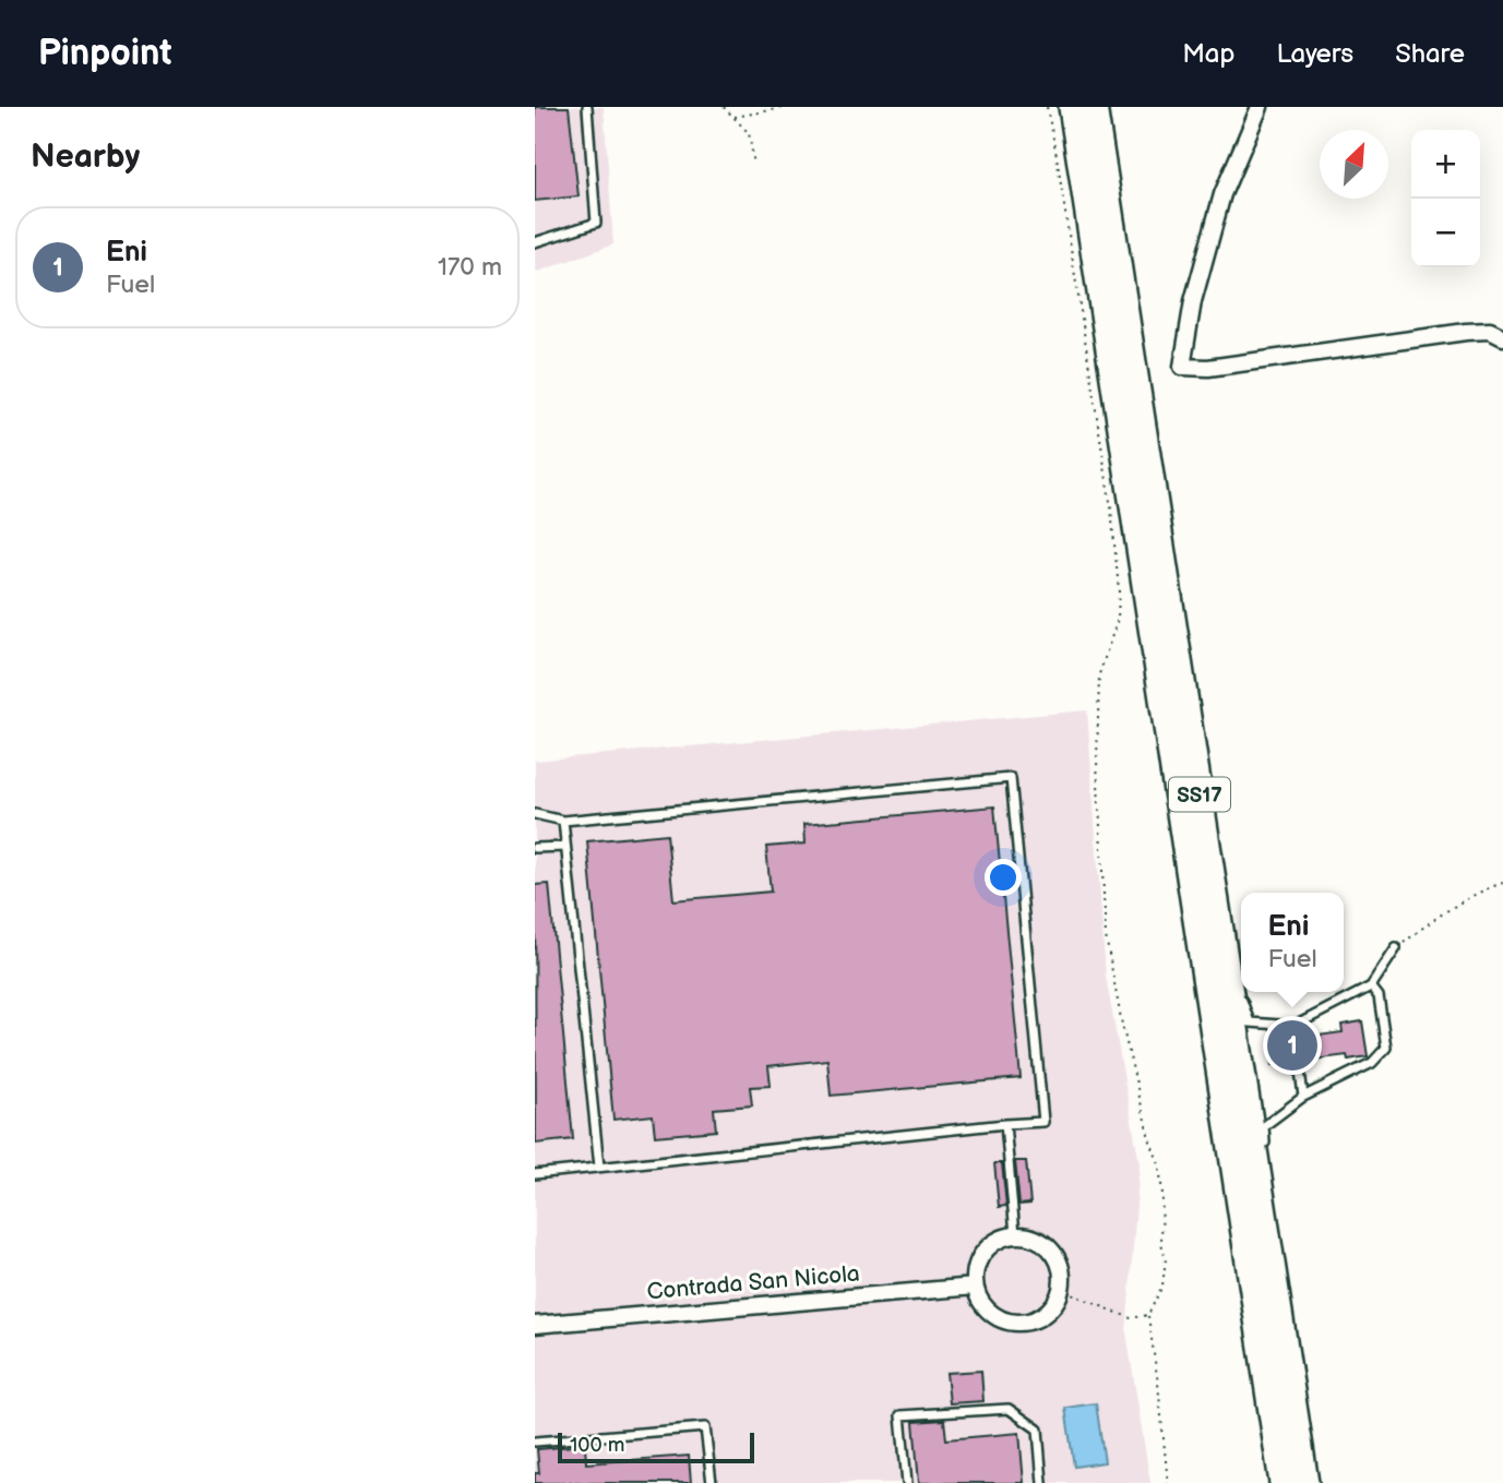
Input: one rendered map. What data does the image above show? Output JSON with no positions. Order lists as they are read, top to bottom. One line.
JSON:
{"streets":{"highway":["SS17"],"street":["Contrada San Nicola"]},"scale_bar":"100 m","north":"top right","page":{"header":"Pinpoint","nav":["Map","Layers","Share"],"heading":"Nearby","map_buttons":["+","−"],"list":[{"mark":"1","name":"Eni","note":"Fuel","value":"170 m"}],"popup":["Eni","Fuel"],"pins":"1","scale":"100 m"}}
